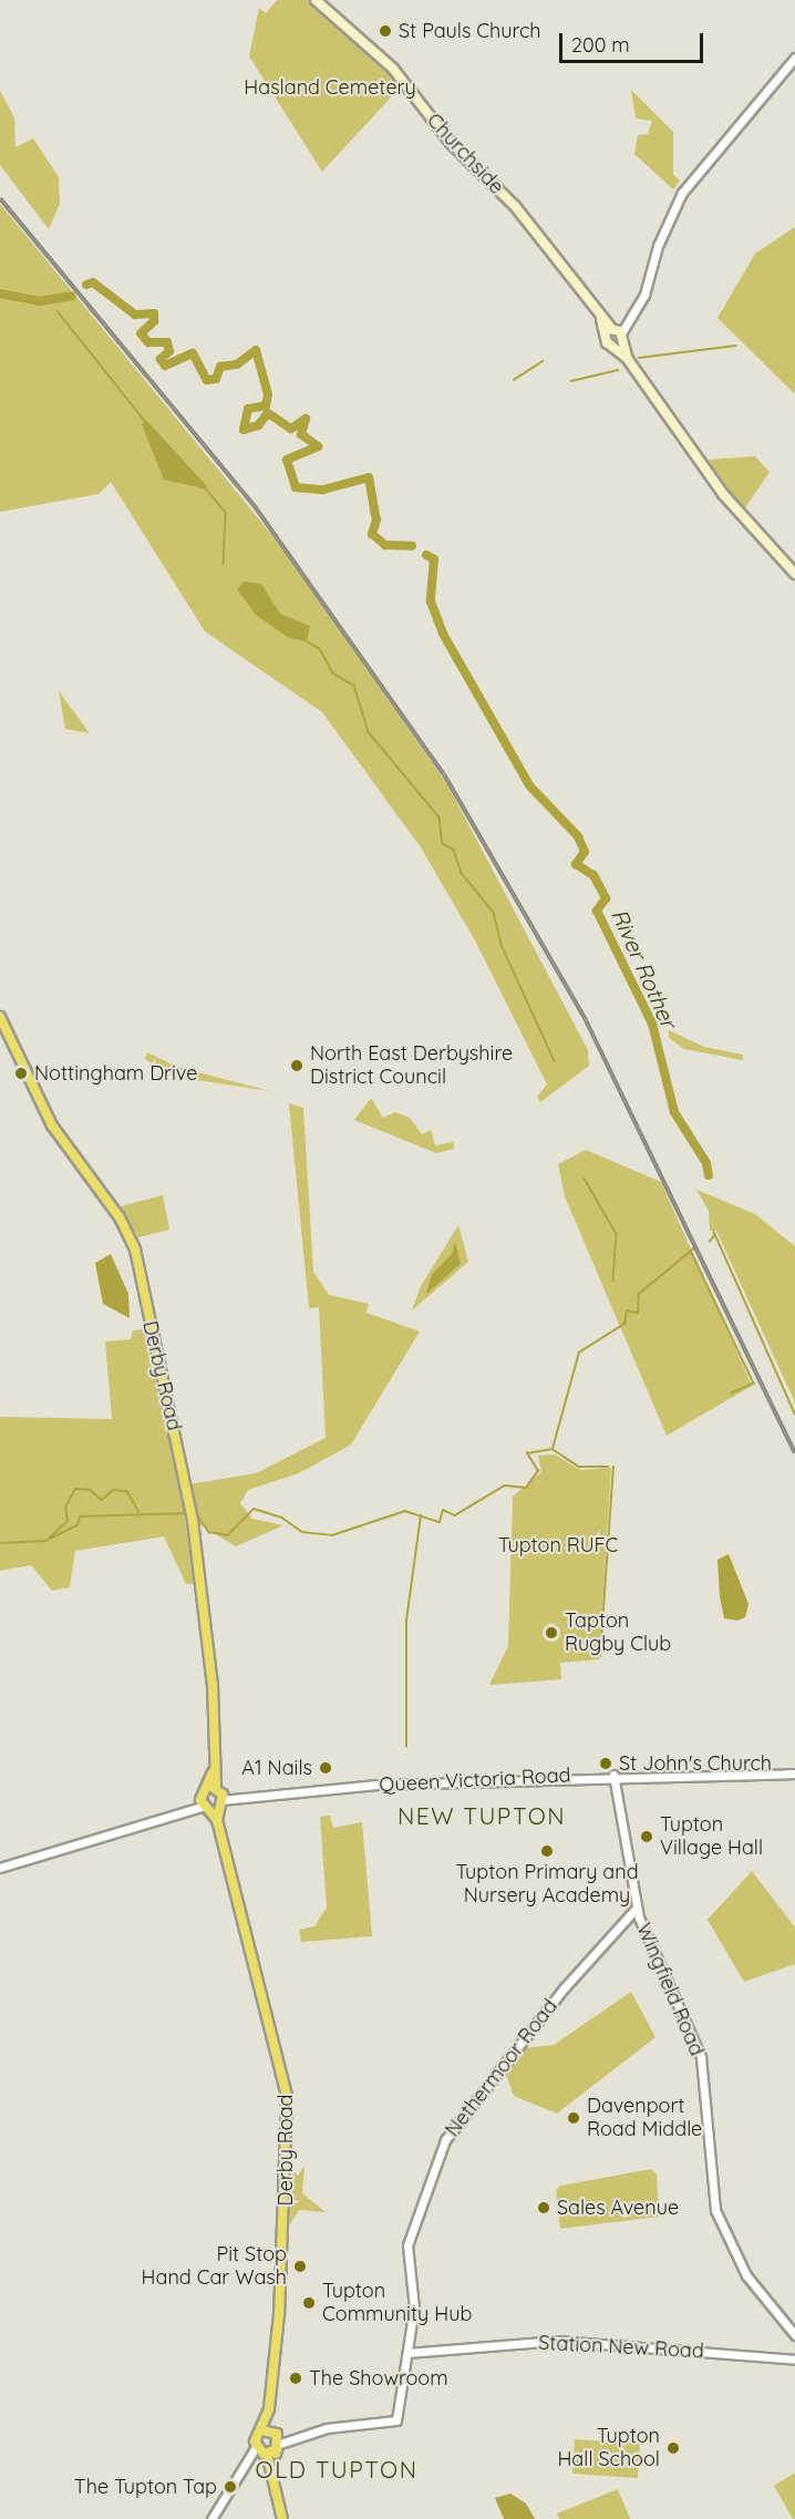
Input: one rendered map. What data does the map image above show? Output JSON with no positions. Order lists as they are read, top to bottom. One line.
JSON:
{"streets":{"highway":["Derby Road"],"main road":["Churchside"],"street":["Queen Victoria Road","Wingfield Road","Nethermoor Road","Station New Road"]},"crossings":[["Derby Road","Queen Victoria Road"],["Derby Road","Nethermoor Road"],["Queen Victoria Road","Wingfield Road"],["Wingfield Road","Nethermoor Road"],["Nethermoor Road","Station New Road"]],"districts":["NEW TUPTON","OLD TUPTON"],"water":["River Rother"],"parks":["Hasland Cemetery","Tupton RUFC"],"places":["St Pauls Church","North East Derbyshire District Council","Nottingham Drive","Tapton Rugby Club","St John's Church","A1 Nails","Tupton Village Hall","Tupton Primary and Nursery Academy","Davenport Road Middle","Sales Avenue","Pit Stop Hand Car Wash","Tupton Community Hub","The Showroom","Tupton Hall School","The Tupton Tap"],"scale_bar":"200 m"}
